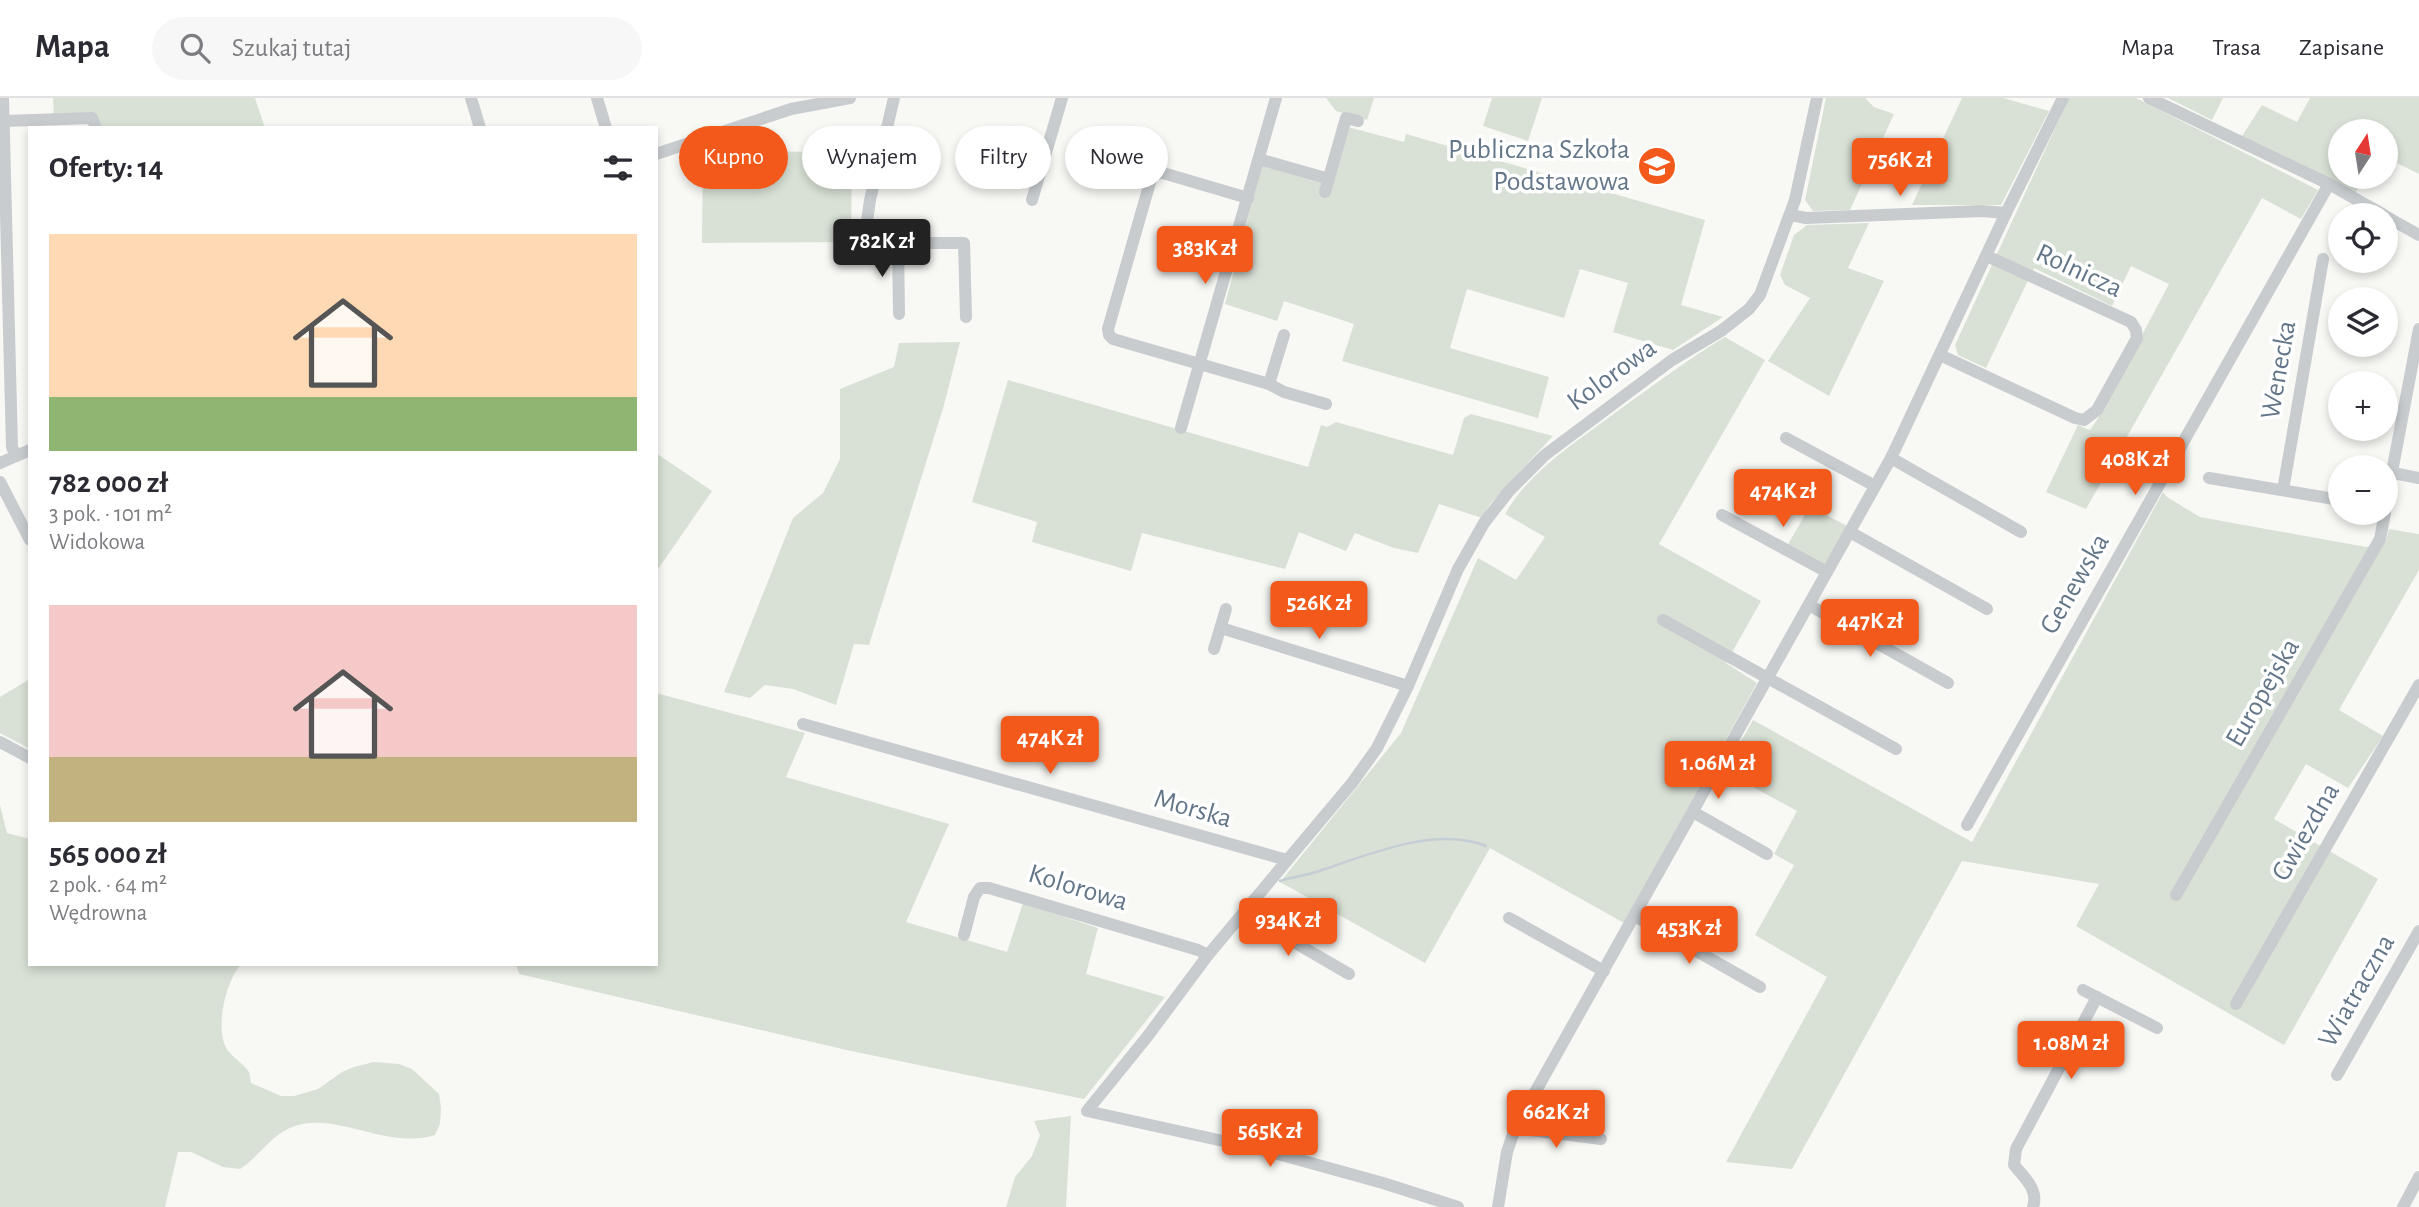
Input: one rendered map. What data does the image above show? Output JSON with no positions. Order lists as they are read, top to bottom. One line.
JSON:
{"streets":{"street":["Rolnicza","Wenecka","Kolorowa","Genewska","Europejska","Morska","Gwiezdna","Wiatraczna"]},"crossings":[["Kolorowa","Morska"]],"places":{"school or university":["Publiczna Szkoła Podstawowa"]},"north":"top","page":{"header":"Mapa","search":"Szukaj tutaj","nav":["Mapa","Trasa","Zapisane"],"map_buttons":["+","−"],"chip":["Kupno","Wynajem","Filtry","Nowe"],"heading":"Oferty: 14","price":["756K zł","782K zł","383K zł","408K zł","474K zł","526K zł","447K zł","474K zł","1.06M zł","934K zł","453K zł","1.08M zł","662K zł","565K zł"],"list":[{"name":"782 000 zł","note":"3 pok. · 101 m² · Widokowa"},{"name":"565 000 zł","note":"2 pok. · 64 m² · Wędrowna"}]}}
